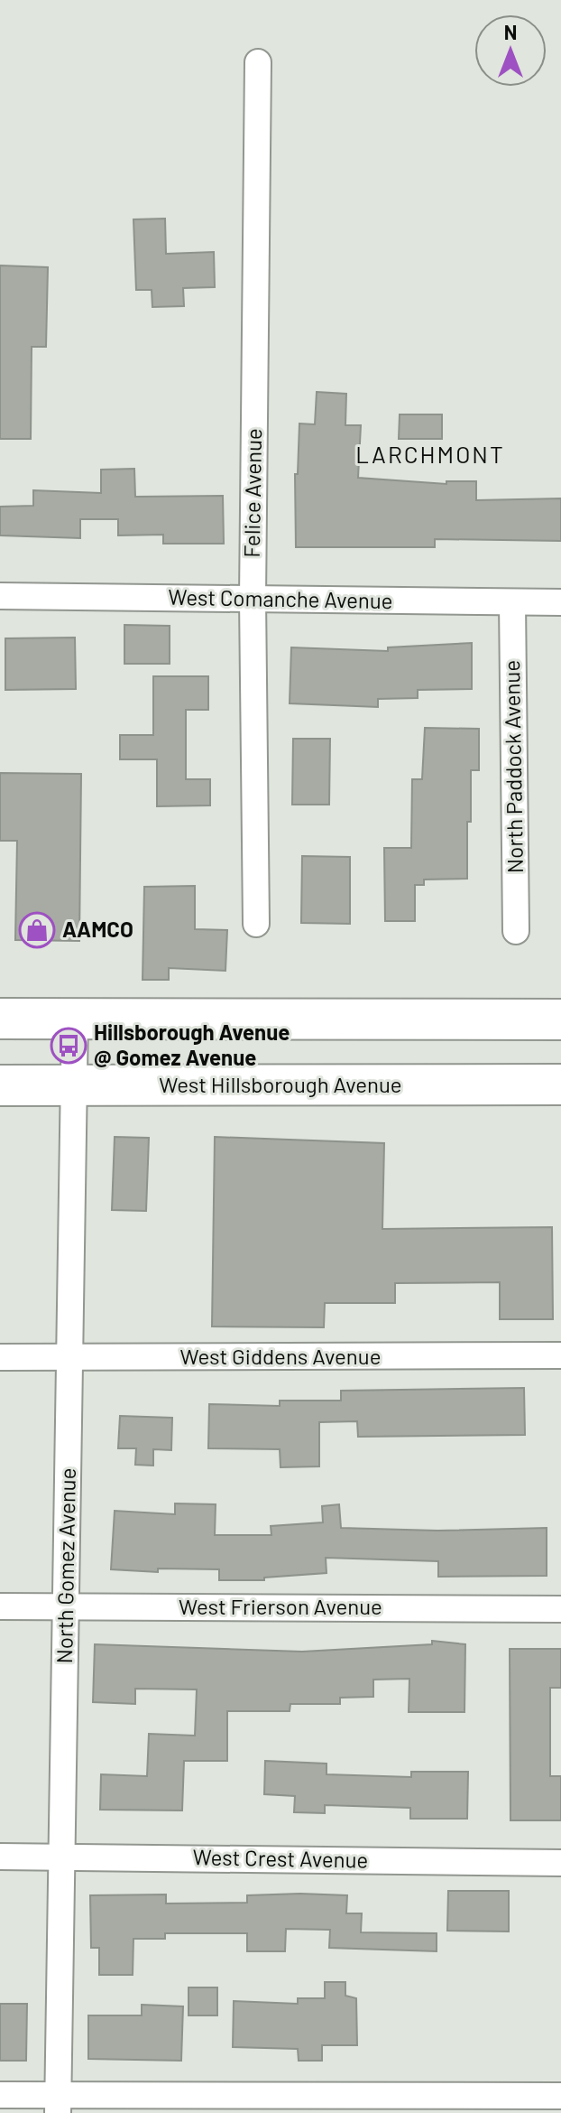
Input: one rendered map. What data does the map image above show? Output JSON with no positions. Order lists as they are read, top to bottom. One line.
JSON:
{"streets":{"main road":["West Hillsborough Avenue"],"street":["Felice Avenue","West Comanche Avenue","North Paddock Avenue","West Giddens Avenue","North Gomez Avenue","West Frierson Avenue","West Crest Avenue"]},"crossings":[["Felice Avenue","West Comanche Avenue"],["West Comanche Avenue","North Paddock Avenue"],["West Hillsborough Avenue","North Gomez Avenue"],["West Giddens Avenue","North Gomez Avenue"],["North Gomez Avenue","West Frierson Avenue"],["North Gomez Avenue","West Crest Avenue"]],"districts":["LARCHMONT"],"places":{"shop":["AAMCO"],"bus stop":["Hillsborough Avenue @ Gomez Avenue"]},"north":"top"}
